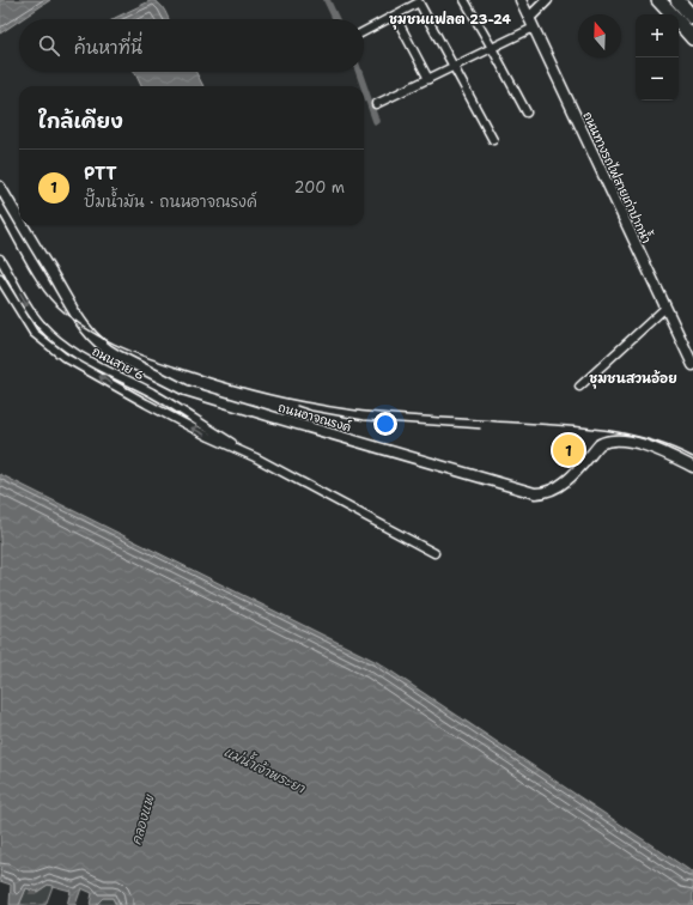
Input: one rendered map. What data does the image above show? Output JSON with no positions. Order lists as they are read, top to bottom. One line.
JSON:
{"streets":{"street":["ถนนทางรถไฟสายเก่าปากน้ำ","ถนนสาย 6","ถนนอาจณรงค์"]},"districts":["ชุมชนแฟลต 23-24","ชุมชนสวนอ้อย"],"water":["แม่น้ำเจ้าพระยา","คลองแพ"],"north":"top","page":{"map_buttons":["+","−"],"search":"ค้นหาที่นี่","heading":"ใกล้เคียง","list":[{"mark":"1","name":"PTT","note":"ปั๊มน้ำมัน · ถนนอาจณรงค์","value":"200 m"}],"pins":"1"}}
